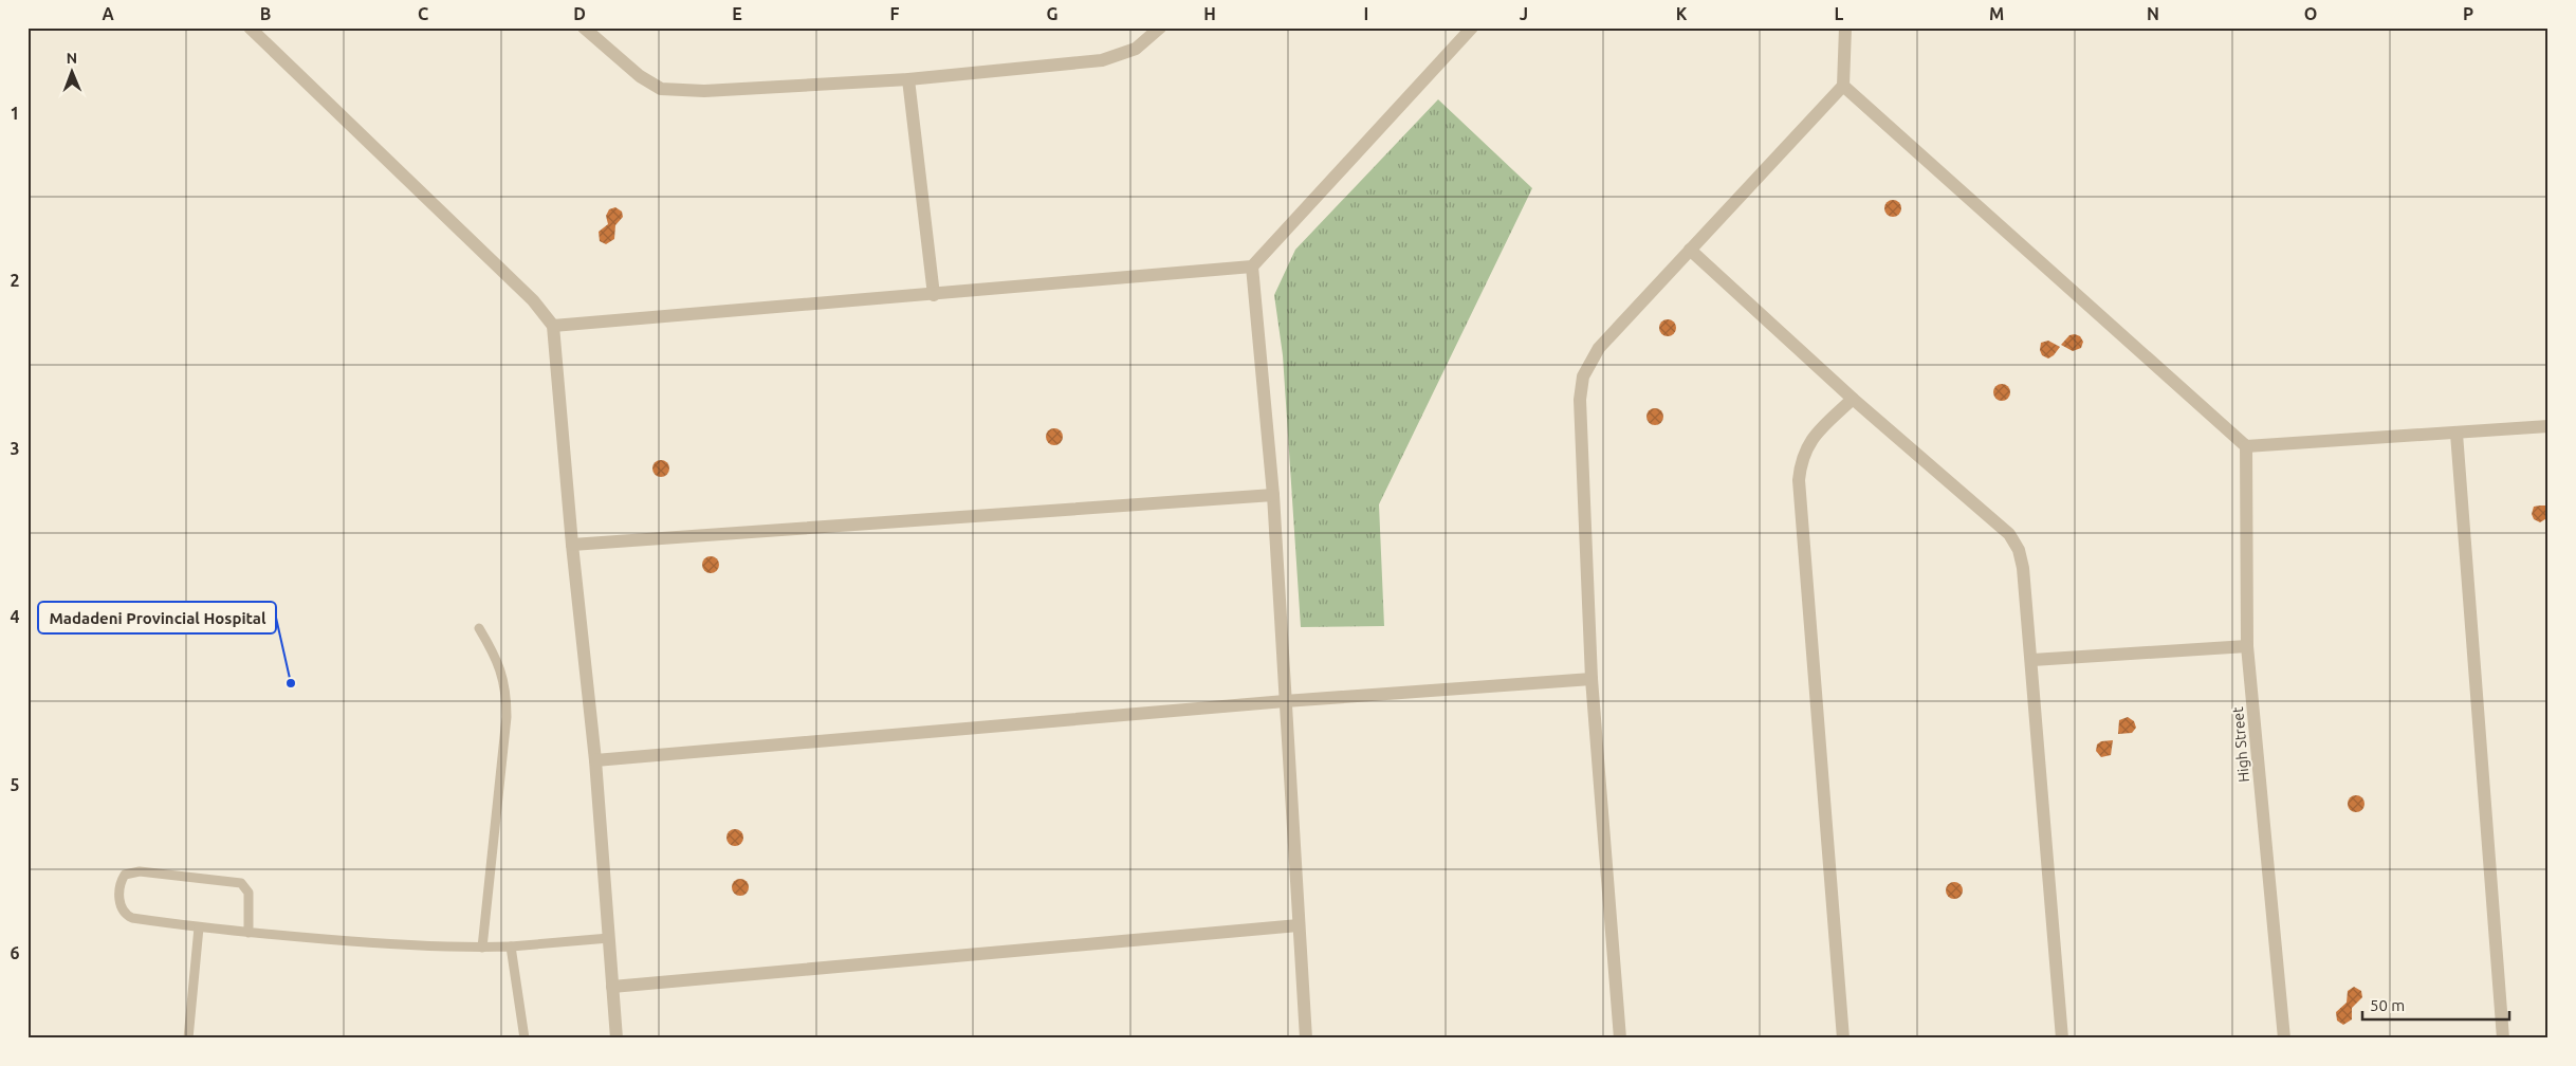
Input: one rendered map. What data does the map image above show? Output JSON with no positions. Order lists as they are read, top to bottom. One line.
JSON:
{"streets":{"street":["High Street"]},"places":["Madadeni Provincial Hospital"],"scale_bar":"50 m","north":"top","grid":{"columns":["A","B","C","D","E","F","G","H","I","J","K","L","M","N","O","P"],"rows":["1","2","3","4","5","6"]}}
